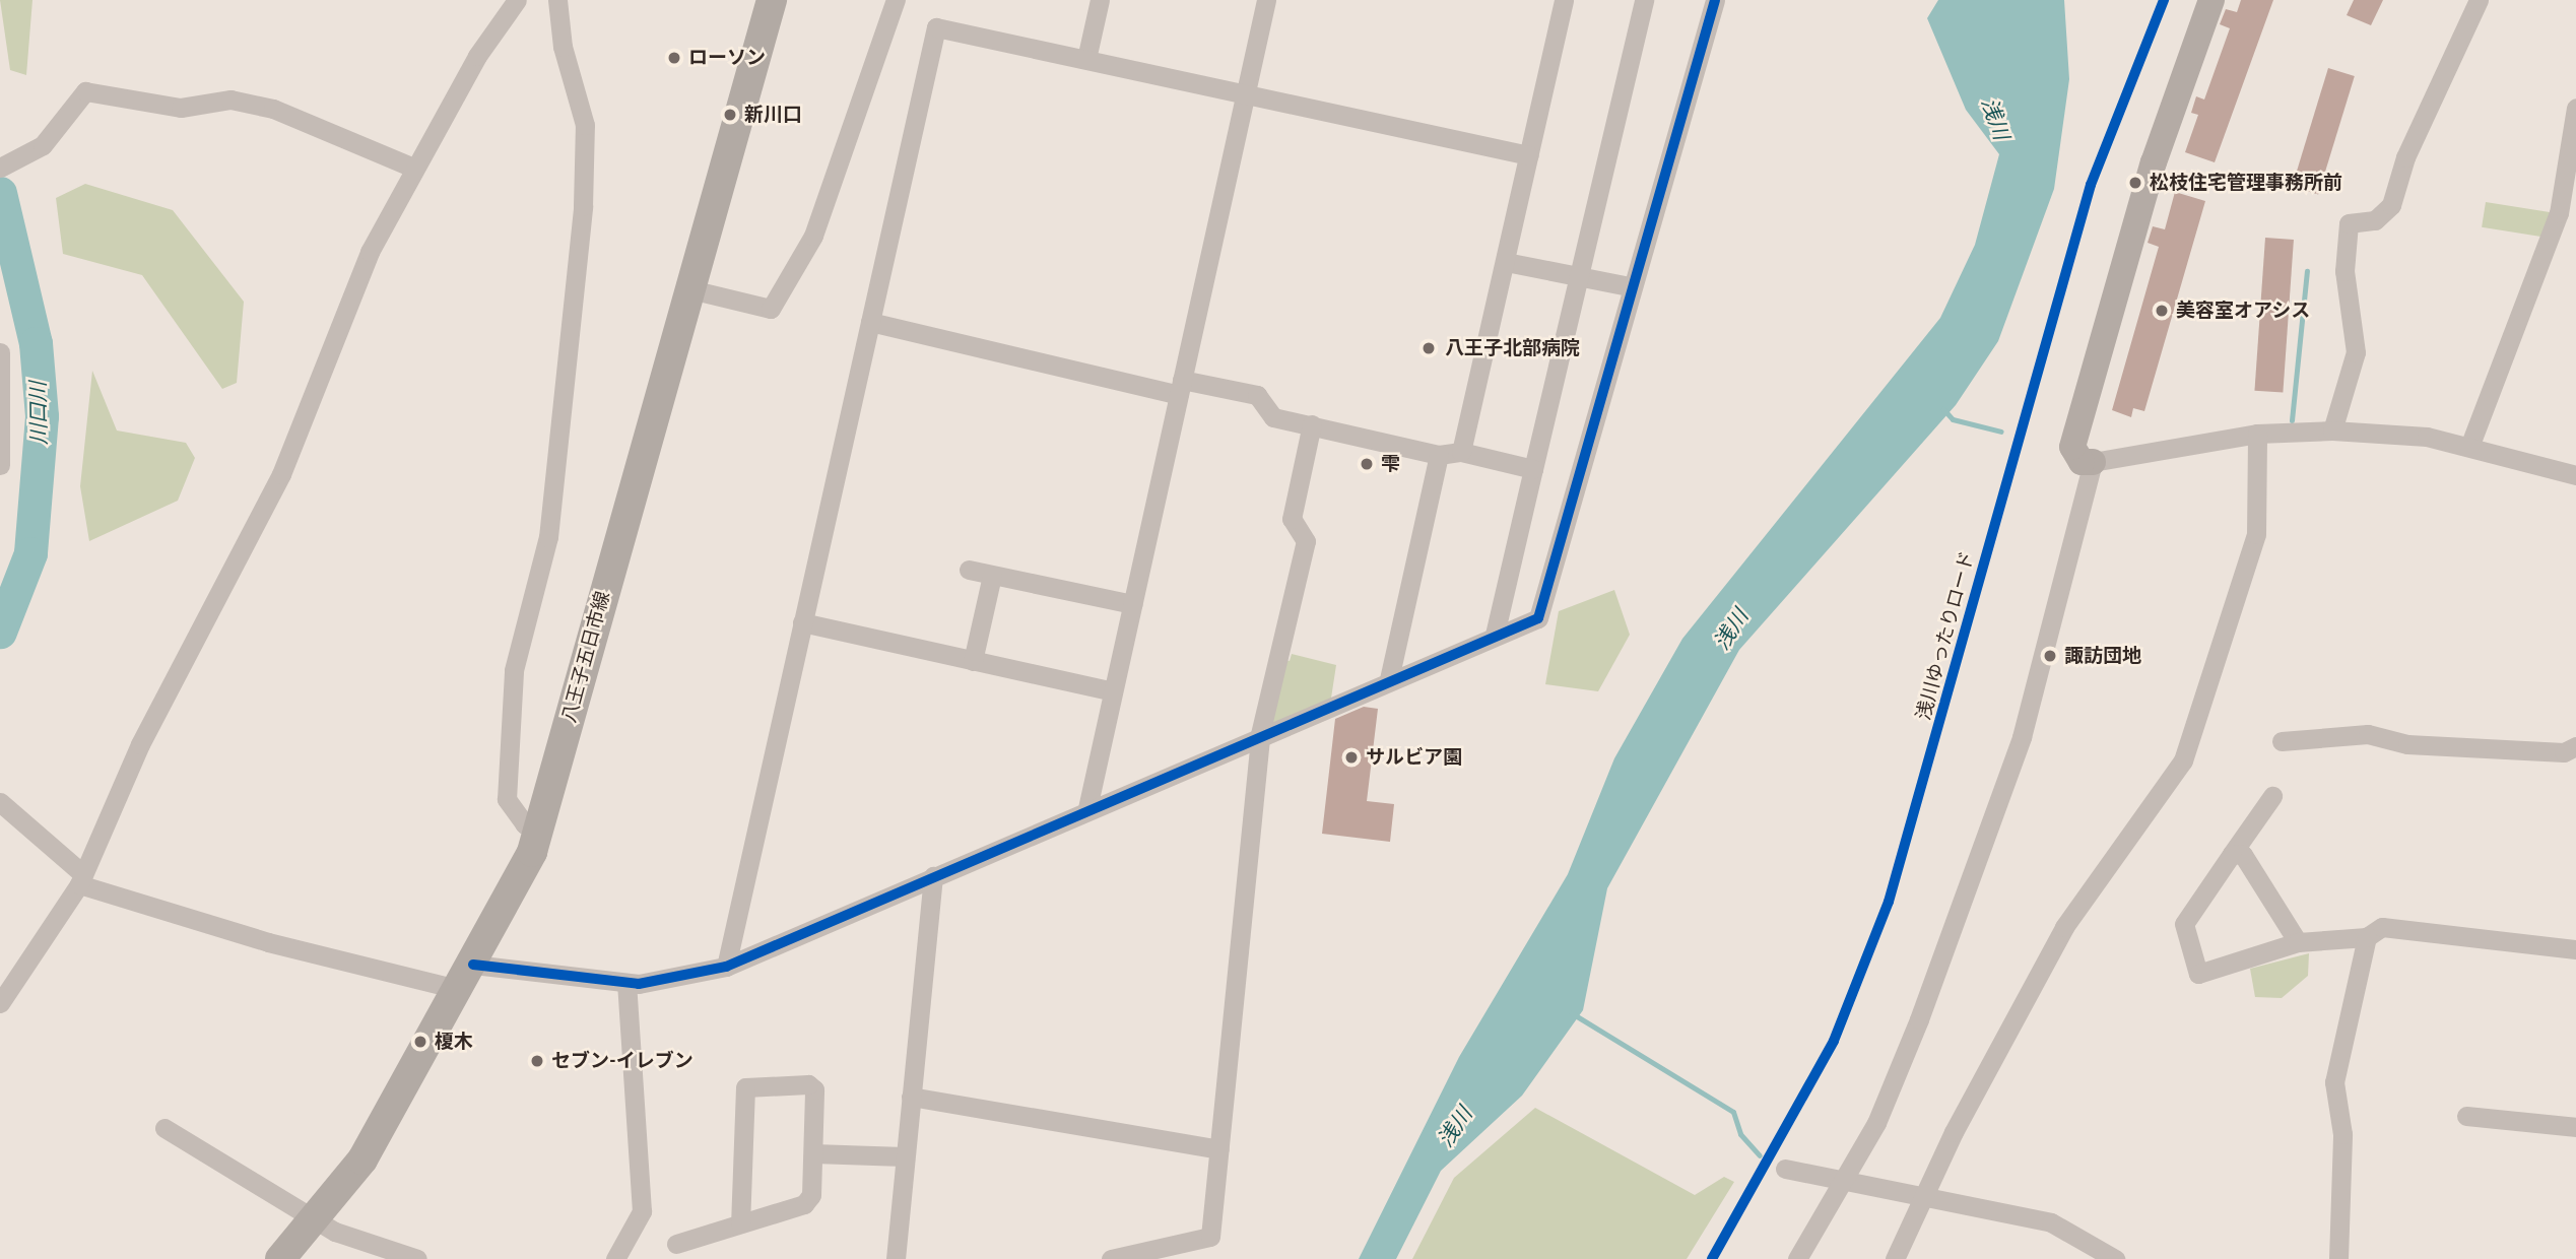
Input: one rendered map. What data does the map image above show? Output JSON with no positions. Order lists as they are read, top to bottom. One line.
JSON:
{"streets":{"main road":["八王子五日市線"],"cycle path":["浅川ゆったりロード"]},"water":["浅川","川口川"],"places":["ローソン","新川口","松枝住宅管理事務所前","美容室オアシス","八王子北部病院","雫","諏訪団地","サルビア園","榎木","セブン-イレブン"]}
